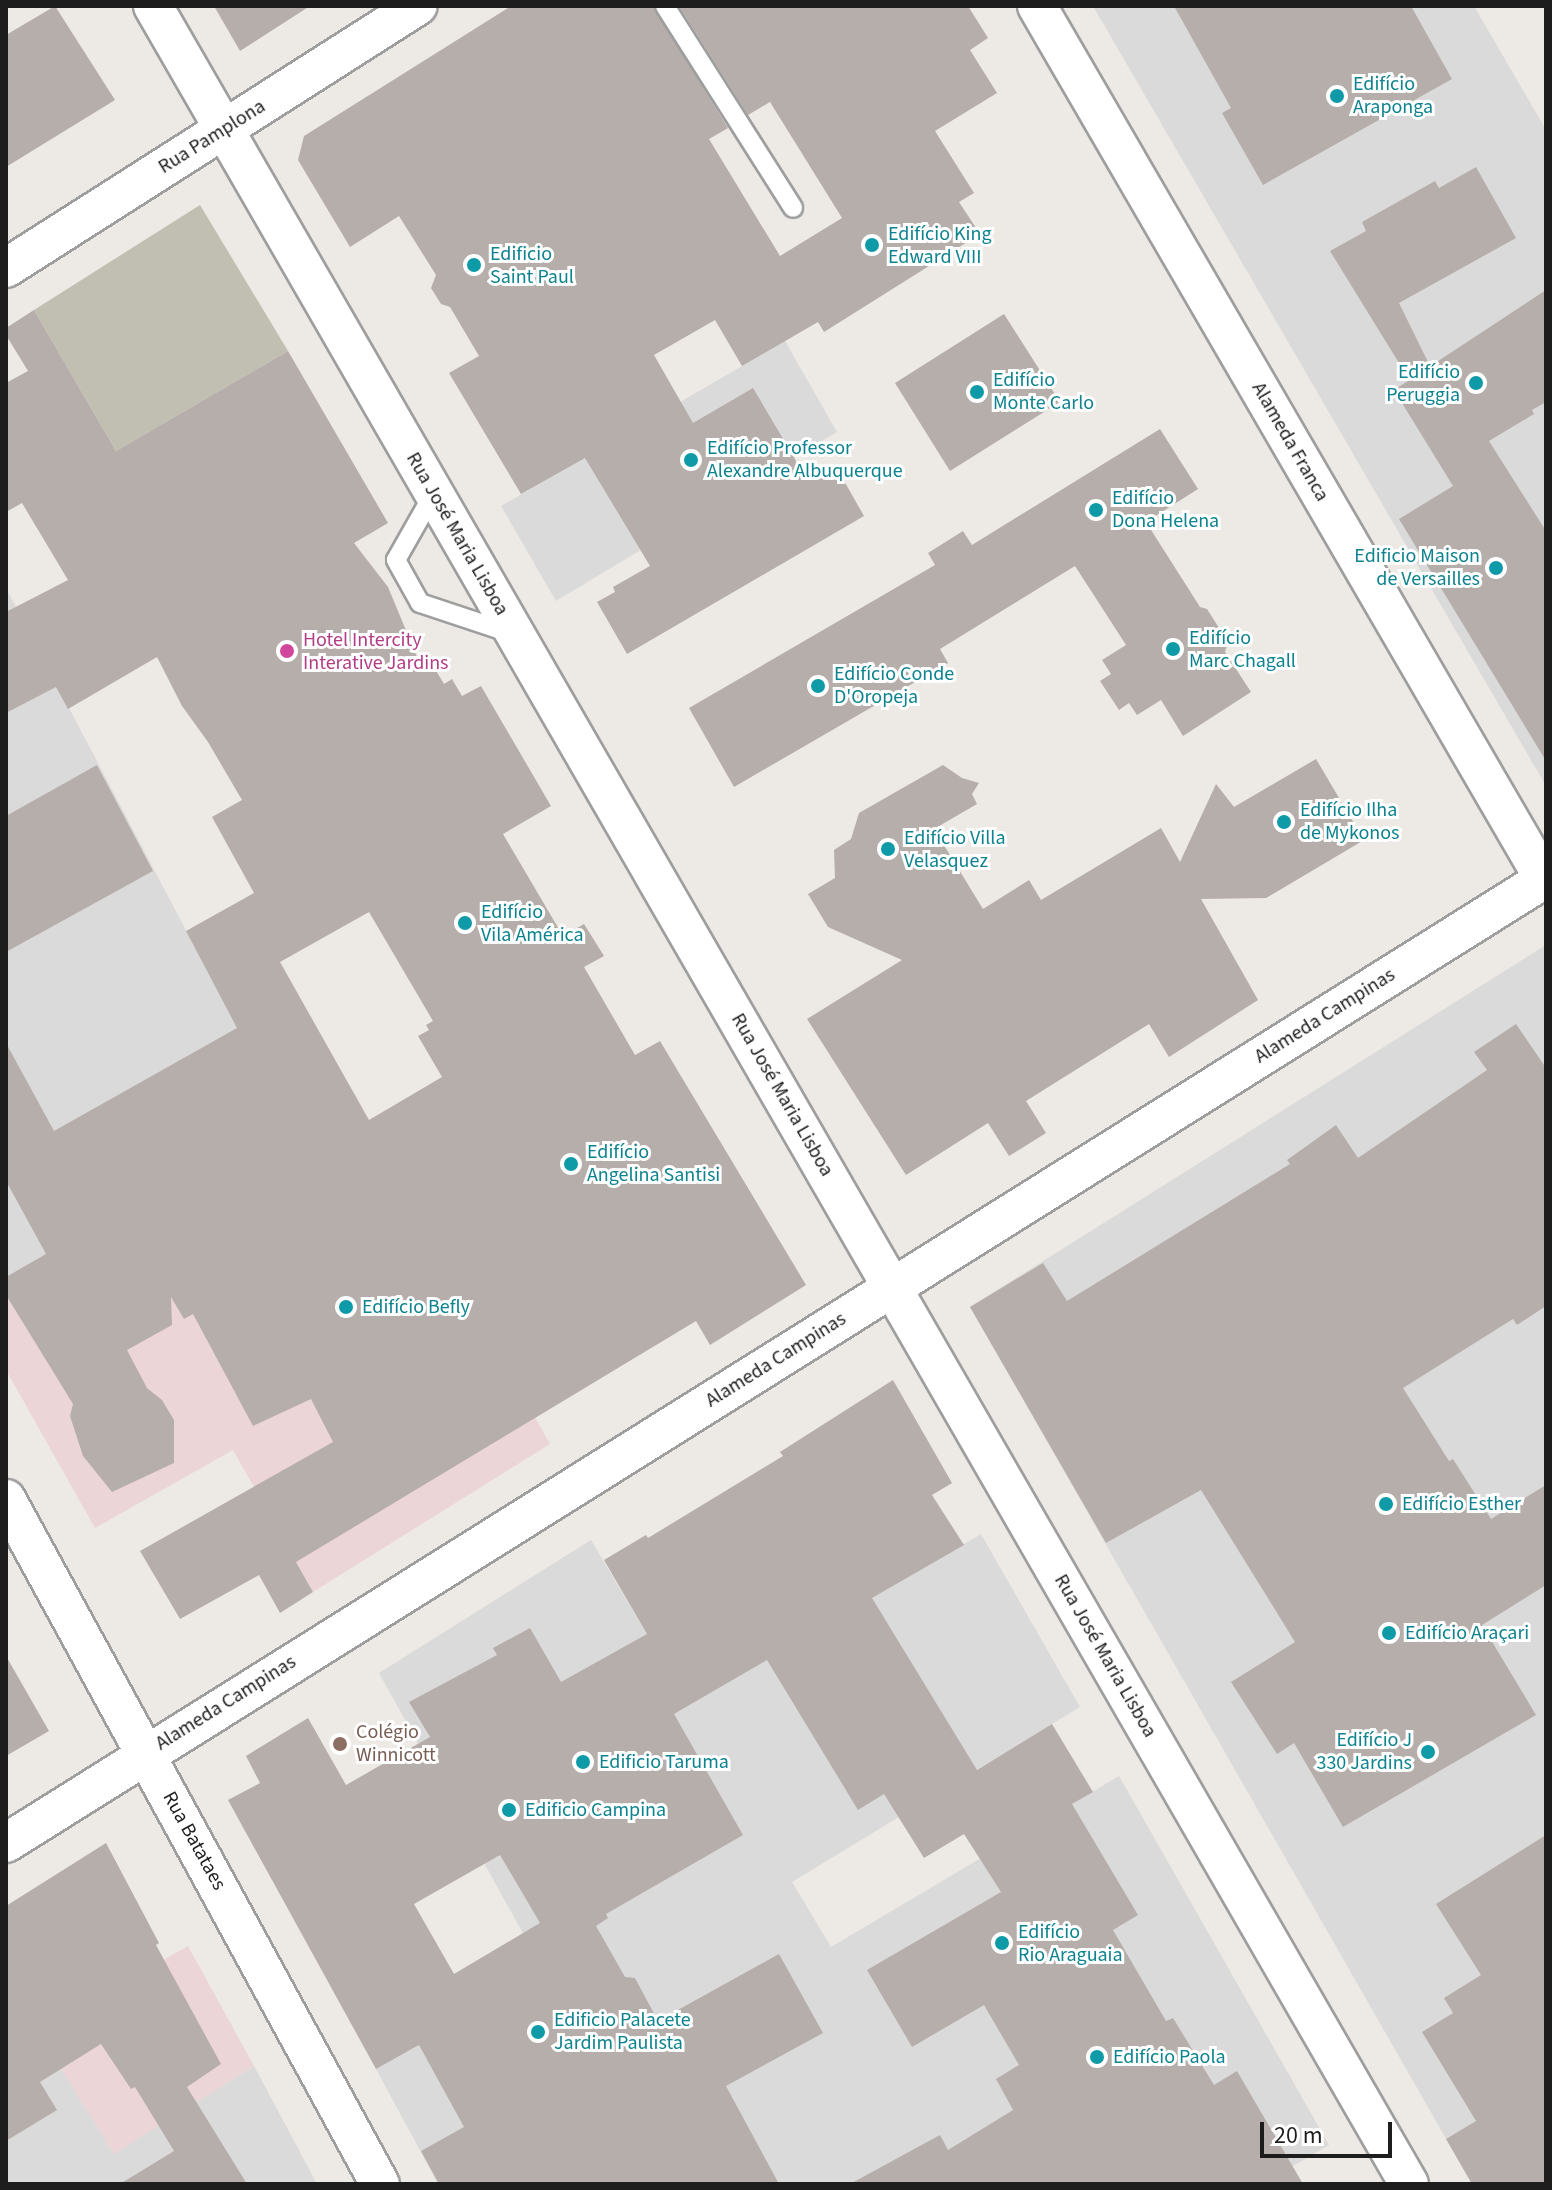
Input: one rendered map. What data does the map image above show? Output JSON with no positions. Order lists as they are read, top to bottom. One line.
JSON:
{"streets":{"street":["Rua Pamplona","Alameda Franca","Rua José Maria Lisboa","Alameda Campinas","Rua Batataes"]},"crossings":[["Rua Pamplona","Rua José Maria Lisboa"],["Alameda Franca","Alameda Campinas"],["Rua José Maria Lisboa","Alameda Campinas"],["Alameda Campinas","Rua Batataes"]],"places":["Edifício Araponga","Edifício King Edward VIII","Edificio Saint Paul","Edifício Peruggia","Edifício Monte Carlo","Edifício Professor Alexandre Albuquerque","Edifício Dona Helena","Edificio Maison de Versailles","Edifício Marc Chagall","Hotel Intercity Interative Jardins","Edifício Conde D'Oropeja","Edifício Ilha de Mykonos","Edifício Villa Velasquez","Edifício Vila América","Edifício Angelina Santisi","Edifício Befly","Edifício Esther","Edifício Araçari","Colégio Winnicott","Edifício J 330 Jardins","Edificio Taruma","Edificio Campina","Edifício Rio Araguaia","Edificio Palacete Jardim Paulista","Edifício Paola"],"scale_bar":"20 m"}
